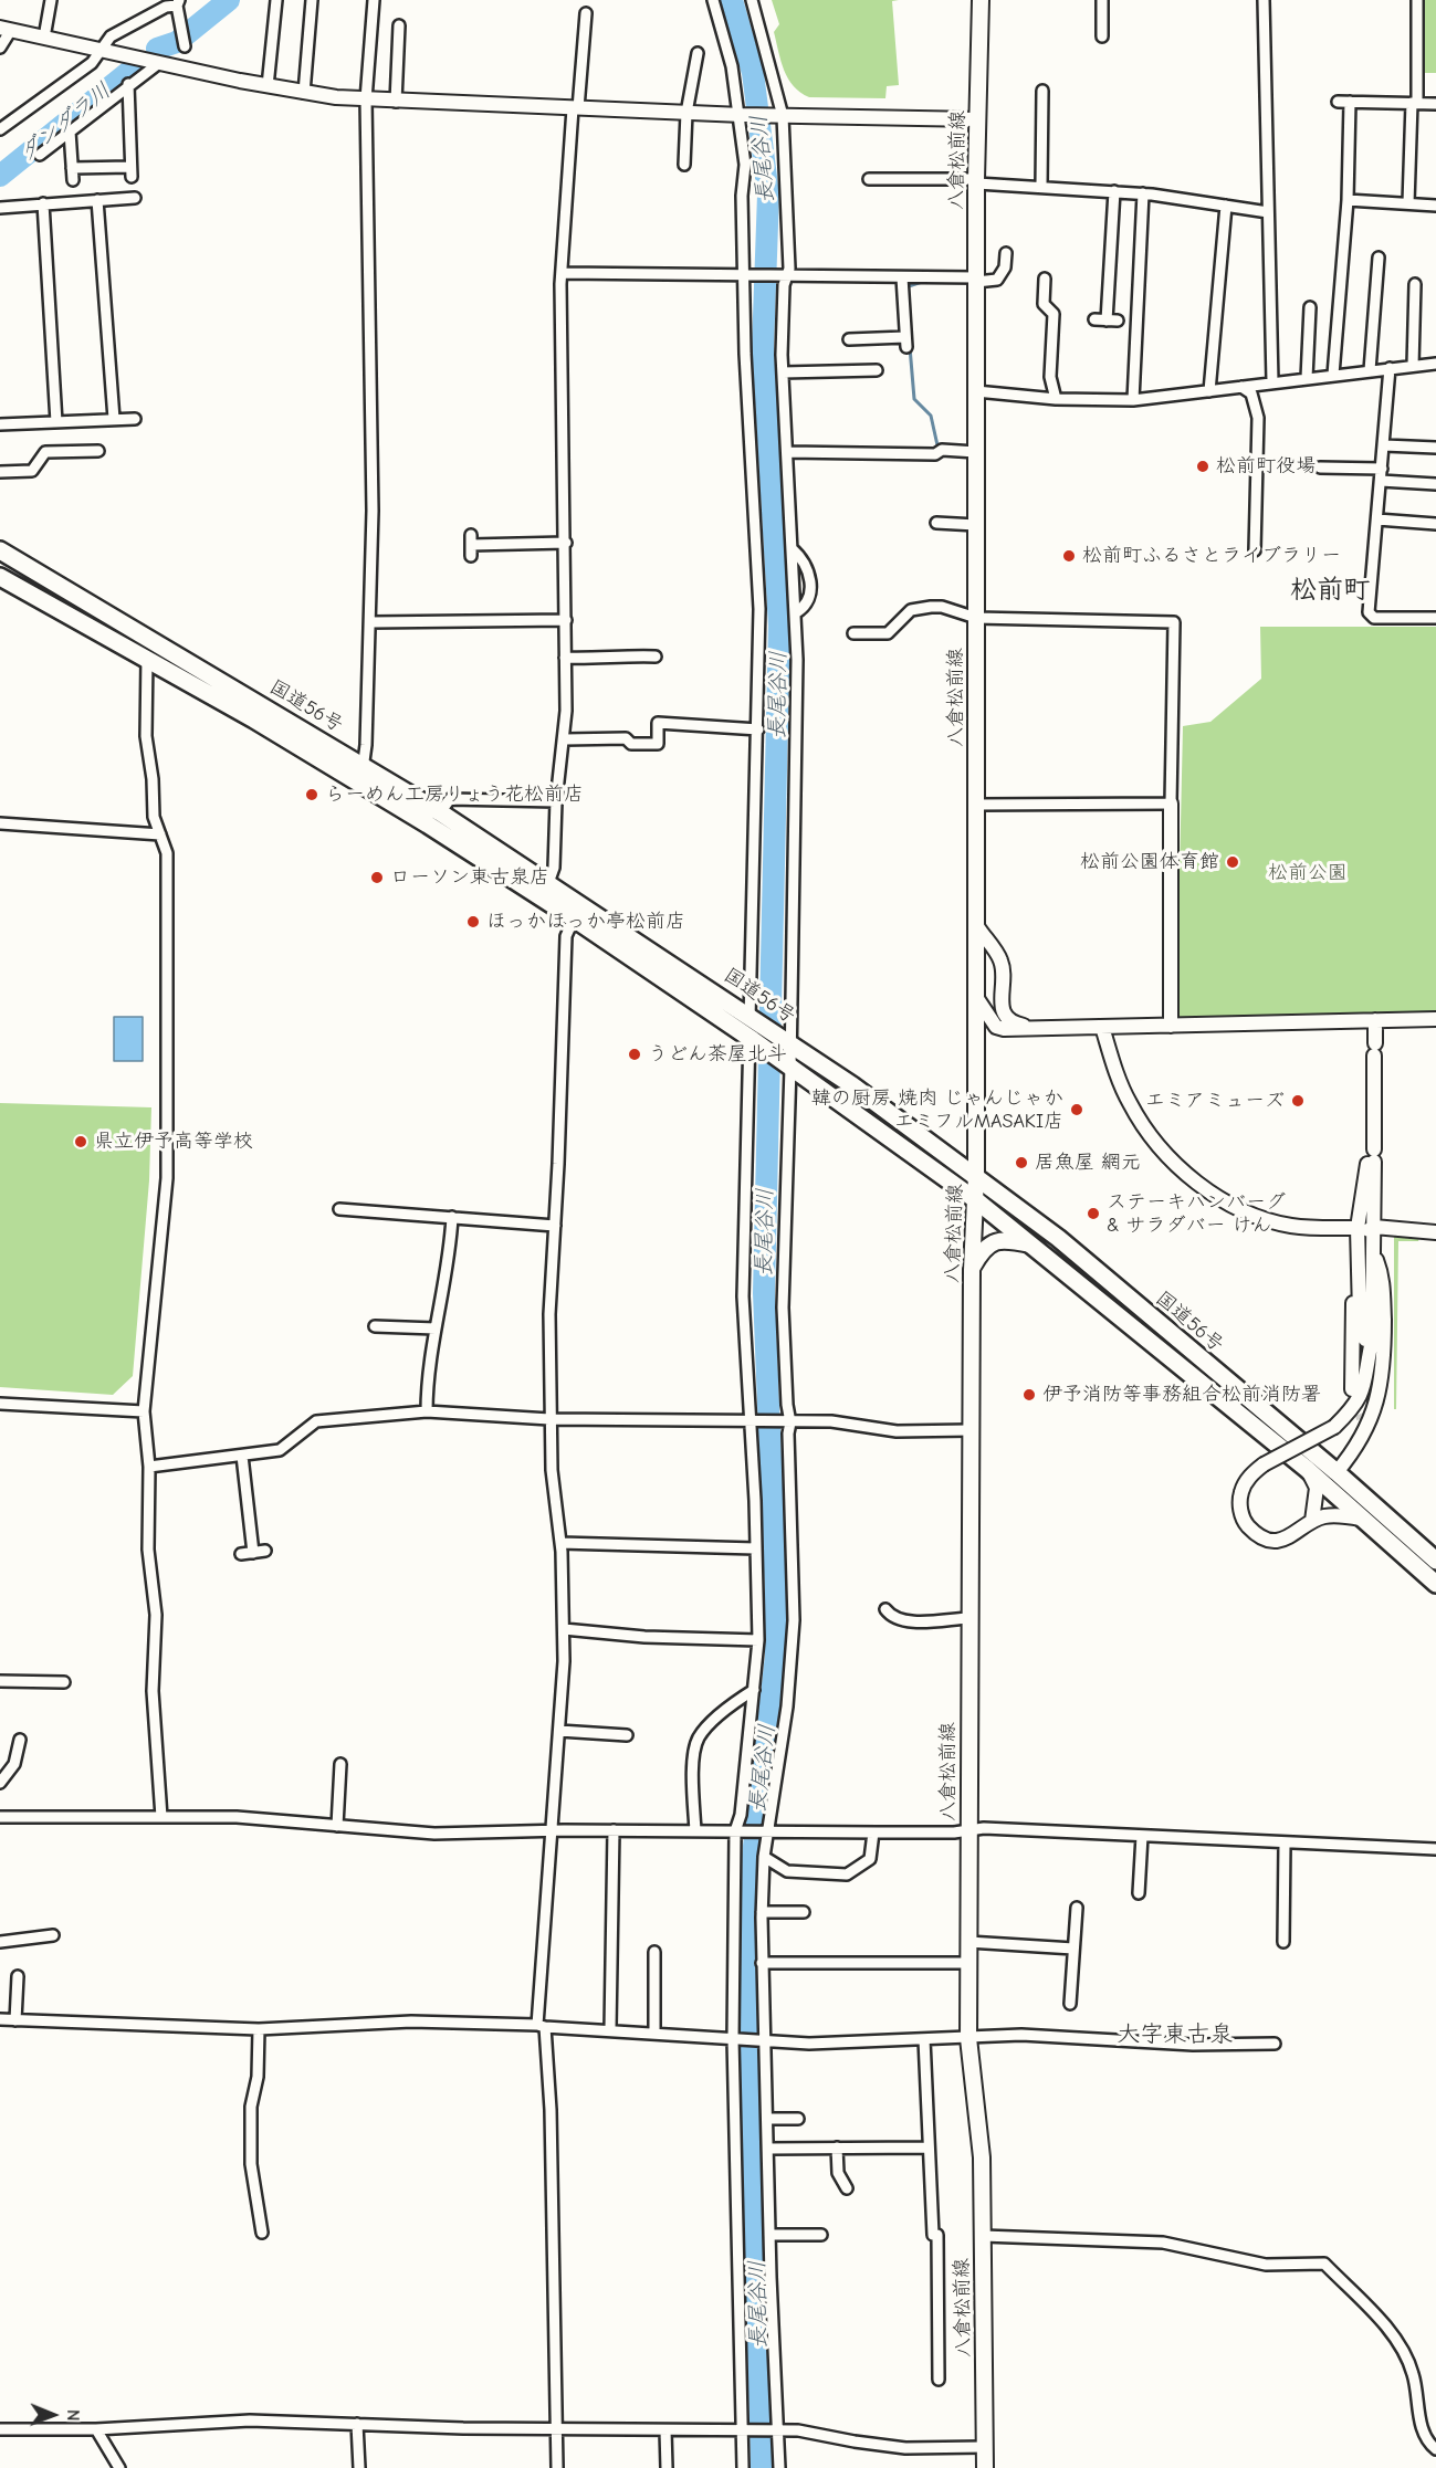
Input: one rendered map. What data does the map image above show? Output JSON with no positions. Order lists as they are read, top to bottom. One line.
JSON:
{"streets":{"highway":["国道56号"],"main road":["八倉松前線"]},"crossings":[["八倉松前線","国道56号"]],"districts":["松前町","大字東古泉"],"water":["ダンダラ川","長尾谷川"],"parks":["松前公園"],"places":["松前町役場","松前町ふるさとライブラリー","らーめん工房りょう花松前店","松前公園体育館","ローソン東古泉店","ほっかほっか亭松前店","うどん茶屋北斗","エミアミューズ","韓の厨房 焼肉 じゃんじゃか エミフルMASAKI店","県立伊予高等学校","居魚屋 網元","ステーキハンバーグ & サラダバー けん","伊予消防等事務組合松前消防署"],"north":"right"}
